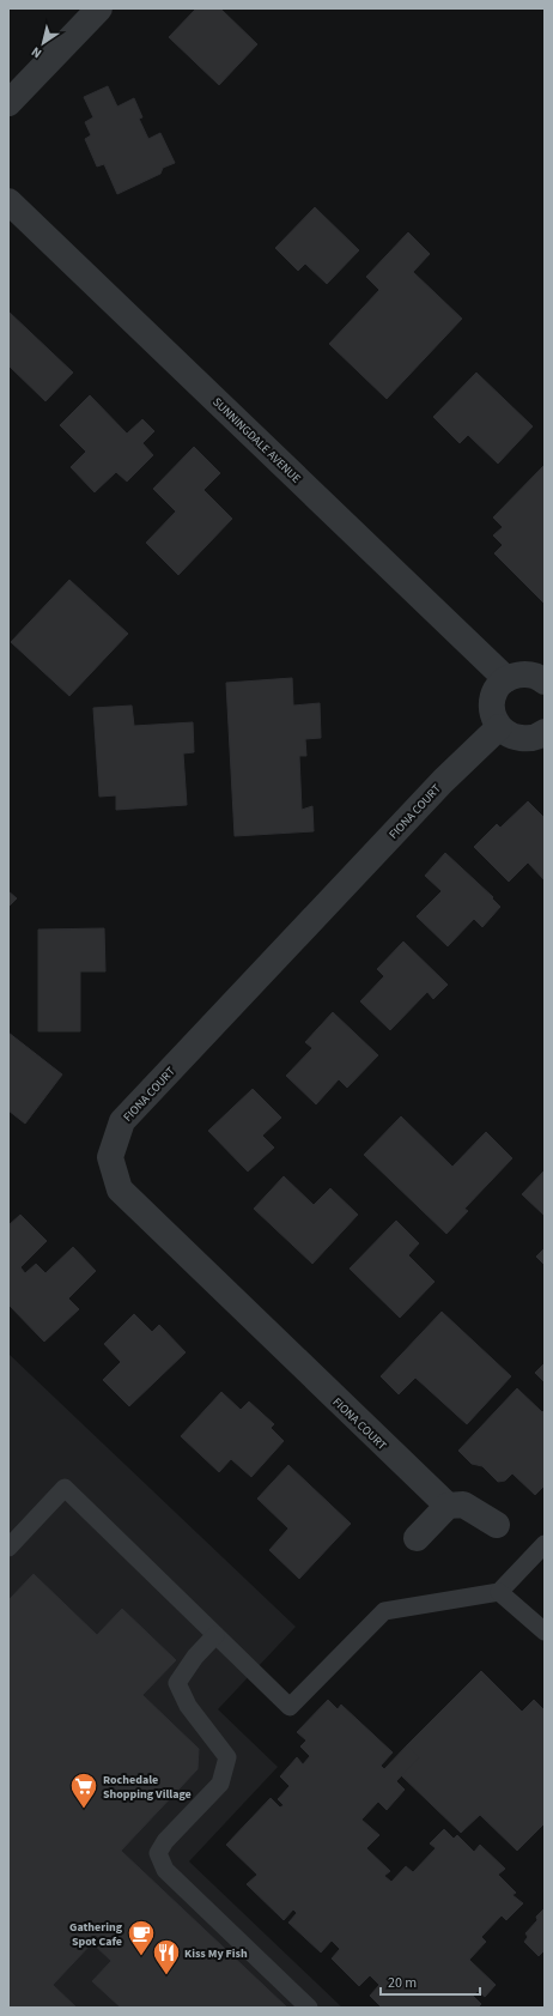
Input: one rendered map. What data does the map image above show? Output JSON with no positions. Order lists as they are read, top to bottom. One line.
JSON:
{"streets":{"street":["SUNNINGDALE AVENUE","FIONA COURT"]},"places":{"supermarket":["Rochedale Shopping Village"],"cafe":["Gathering Spot Cafe"],"restaurant":["Kiss My Fish"]},"scale_bar":"20 m","north":"bottom left"}
